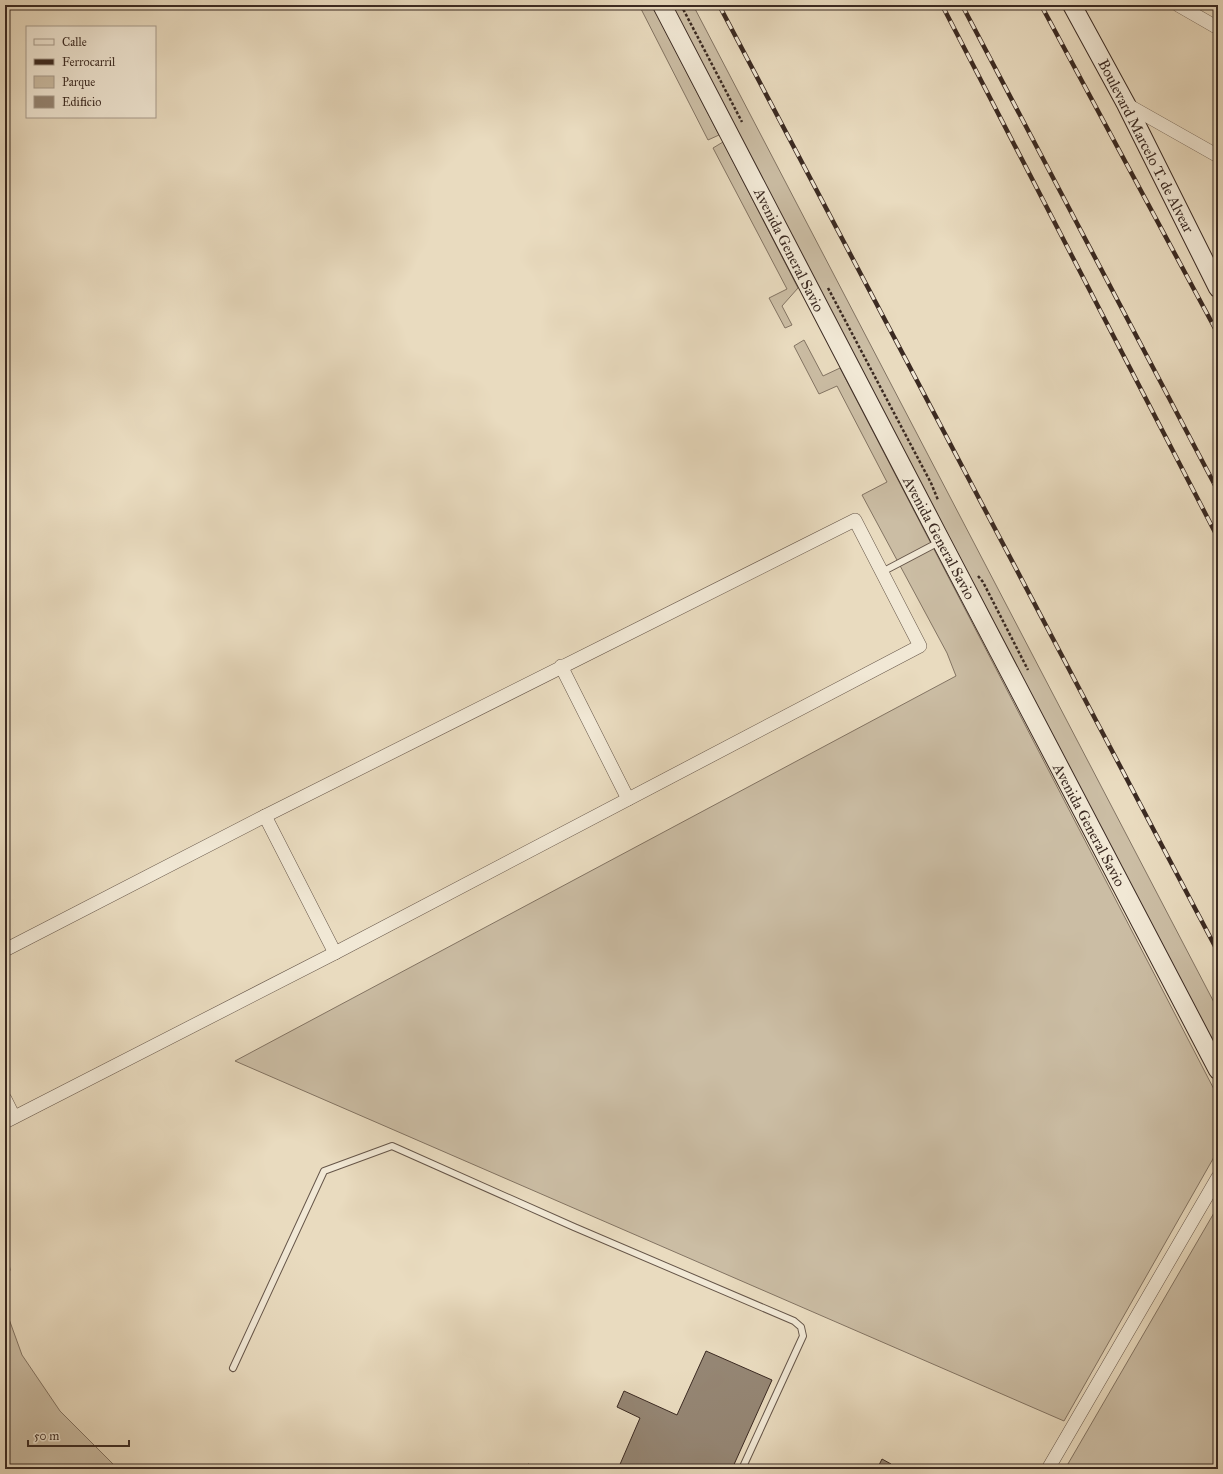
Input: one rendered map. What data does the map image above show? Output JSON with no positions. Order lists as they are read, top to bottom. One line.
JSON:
{"streets":{"main road":["Boulevard Marcelo T. de Alvear","Avenida General Savio"]},"legend":["Calle","Ferrocarril","Parque","Edificio"],"scale_bar":"50 m"}
